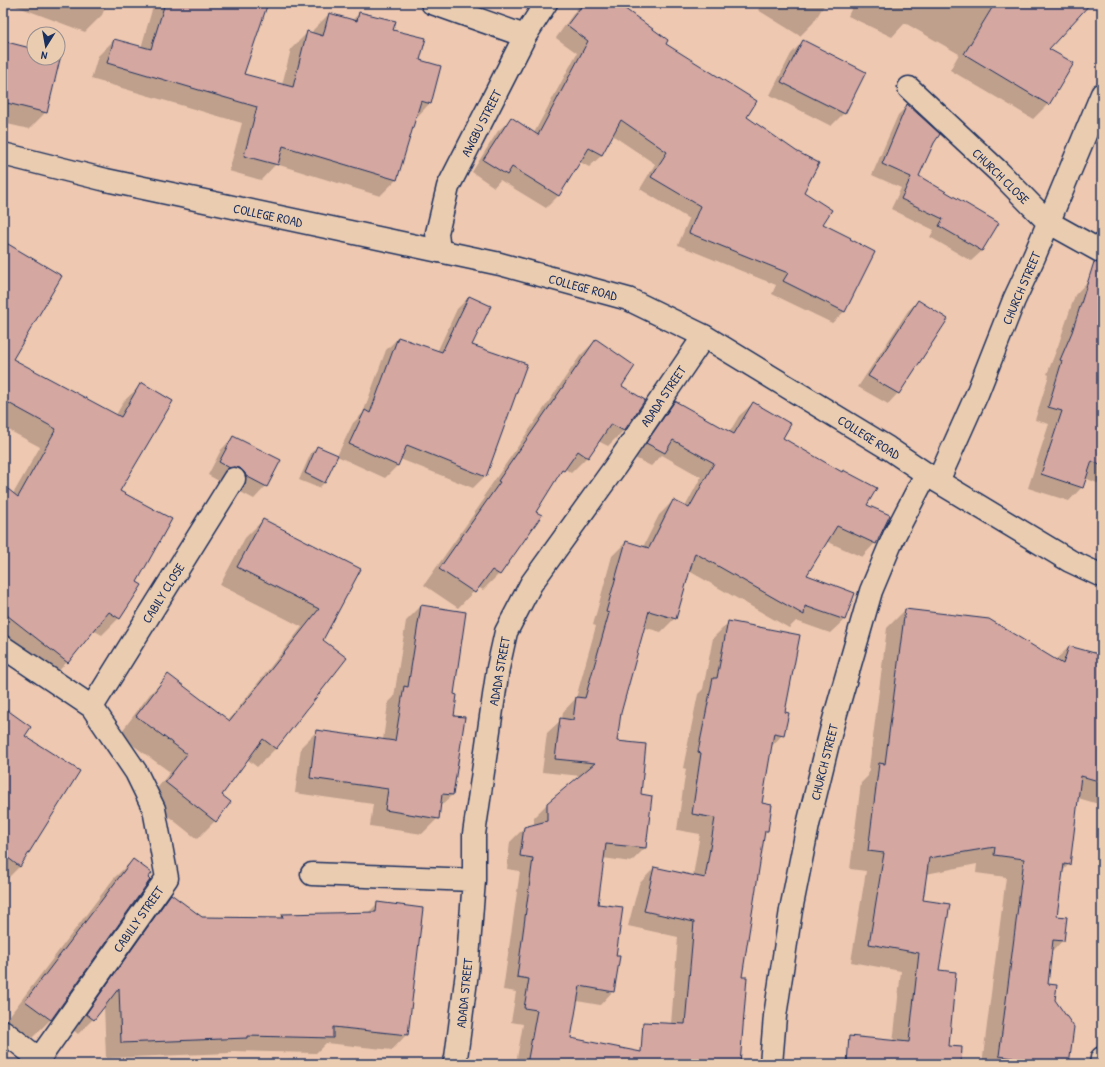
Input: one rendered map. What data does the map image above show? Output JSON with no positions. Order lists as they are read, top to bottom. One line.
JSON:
{"streets":{"street":["AWGBU STREET","CHURCH CLOSE","COLLEGE ROAD","CHURCH STREET","ADADA STREET","CABILY CLOSE","CABILLY STREET"]},"crossings":[["AWGBU STREET","COLLEGE ROAD"],["CHURCH CLOSE","CHURCH STREET"],["COLLEGE ROAD","CHURCH STREET"],["COLLEGE ROAD","ADADA STREET"],["CABILY CLOSE","CABILLY STREET"]],"north":"bottom"}
